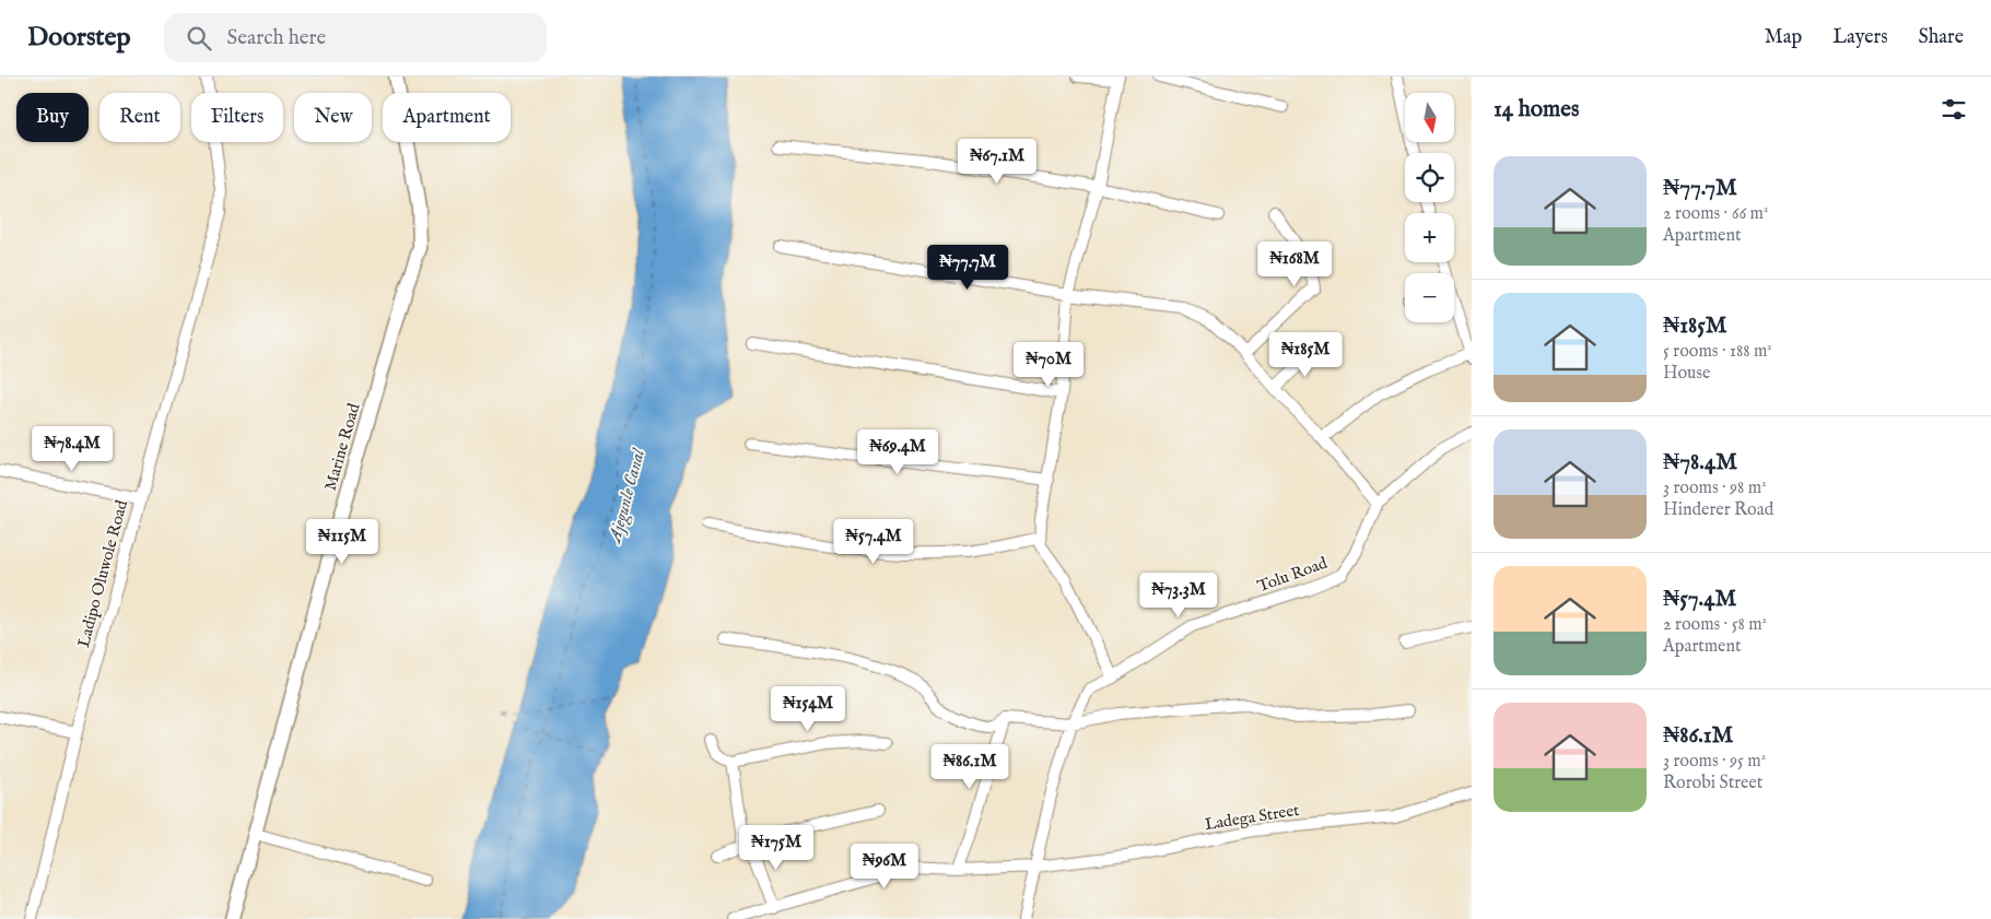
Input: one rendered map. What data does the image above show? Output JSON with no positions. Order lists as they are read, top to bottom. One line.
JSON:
{"streets":{"street":["Marine Road","Ladipo Oluwole Road","Tolu Road","Ladega Street"]},"crossings":[["Tolu Road","Ladega Street"]],"water":["Ajegunle Canal"],"north":"bottom","page":{"header":"Doorstep","search":"Search here","nav":["Map","Layers","Share"],"heading":"14 homes","map_buttons":["+","−"],"chip":["Buy","Rent","Filters","New","Apartment"],"price":["₦67.1M","₦168M","₦77.7M","₦185M","₦70M","₦78.4M","₦69.4M","₦115M","₦57.4M","₦73.3M","₦154M","₦86.1M","₦175M","₦96M"],"list":[{"name":"₦77.7M","note":"2 rooms · 66 m² · Apartment"},{"name":"₦185M","note":"5 rooms · 188 m² · House"},{"name":"₦78.4M","note":"3 rooms · 98 m² · Hinderer Road"},{"name":"₦57.4M","note":"2 rooms · 58 m² · Apartment"},{"name":"₦86.1M","note":"3 rooms · 95 m² · Rorobi Street"}]}}
